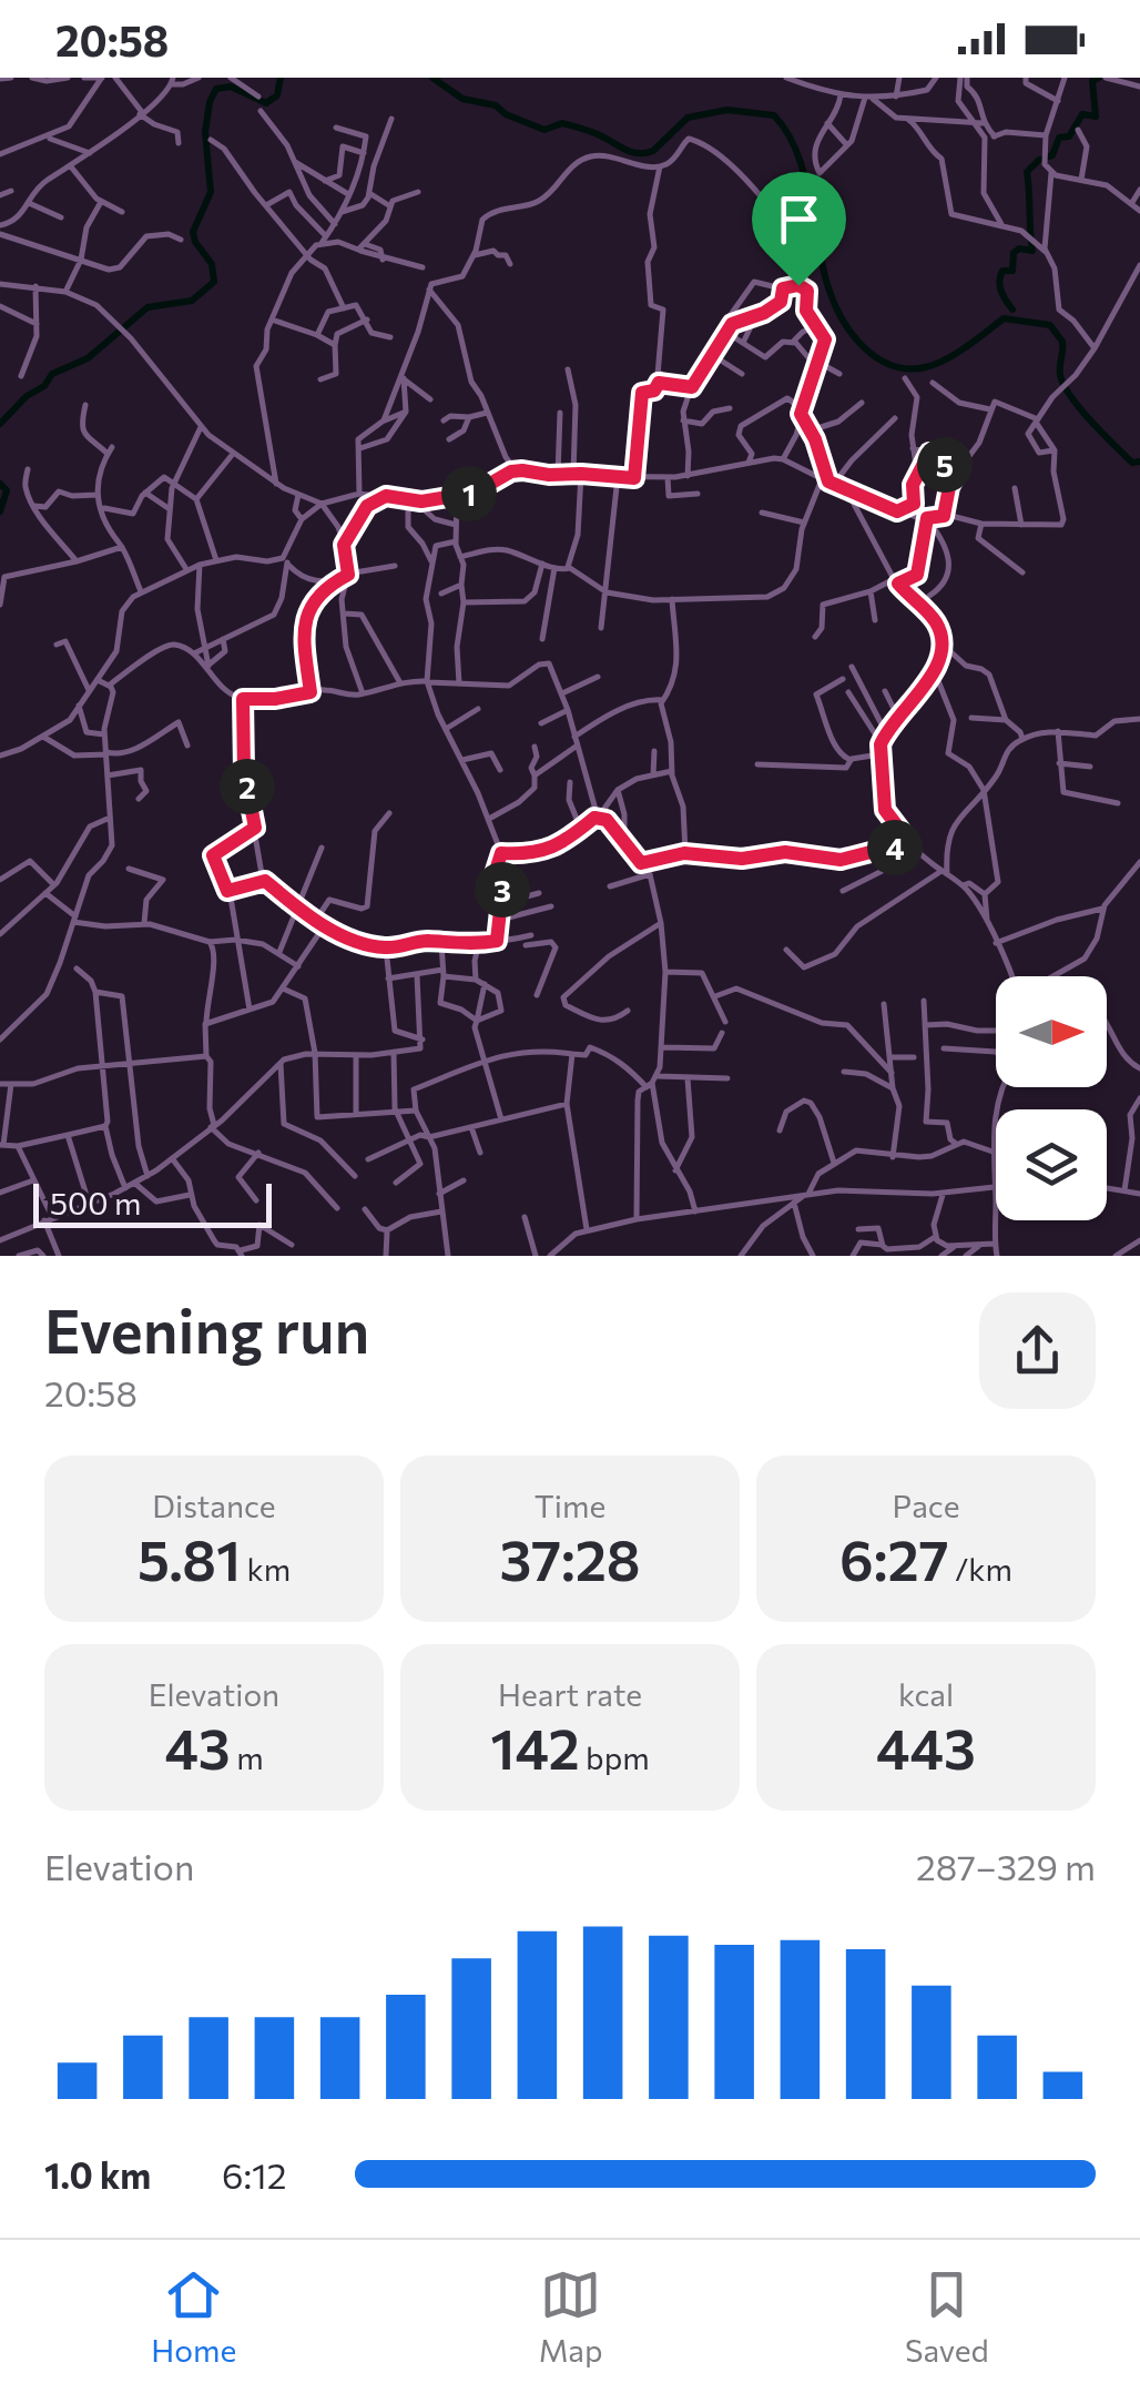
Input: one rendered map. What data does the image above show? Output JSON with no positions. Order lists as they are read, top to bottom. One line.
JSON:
{"scale_bar":"500 m","north":"right","page":{"status":"20:58","pins":["5","1","2","4","3"],"scale":"500 m","heading":["Evening run","20:58"],"stats":[["Distance","5.81 km"],["Time","37:28"],["Pace","6:27 /km"],["Elevation","43 m"],["Heart rate","142 bpm"],["kcal","443"]],"chart":["Elevation","287–329 m"],"list":[{"name":"1.0 km","note":"6:12"}],"tabs":["Home","Map","Saved"]}}
